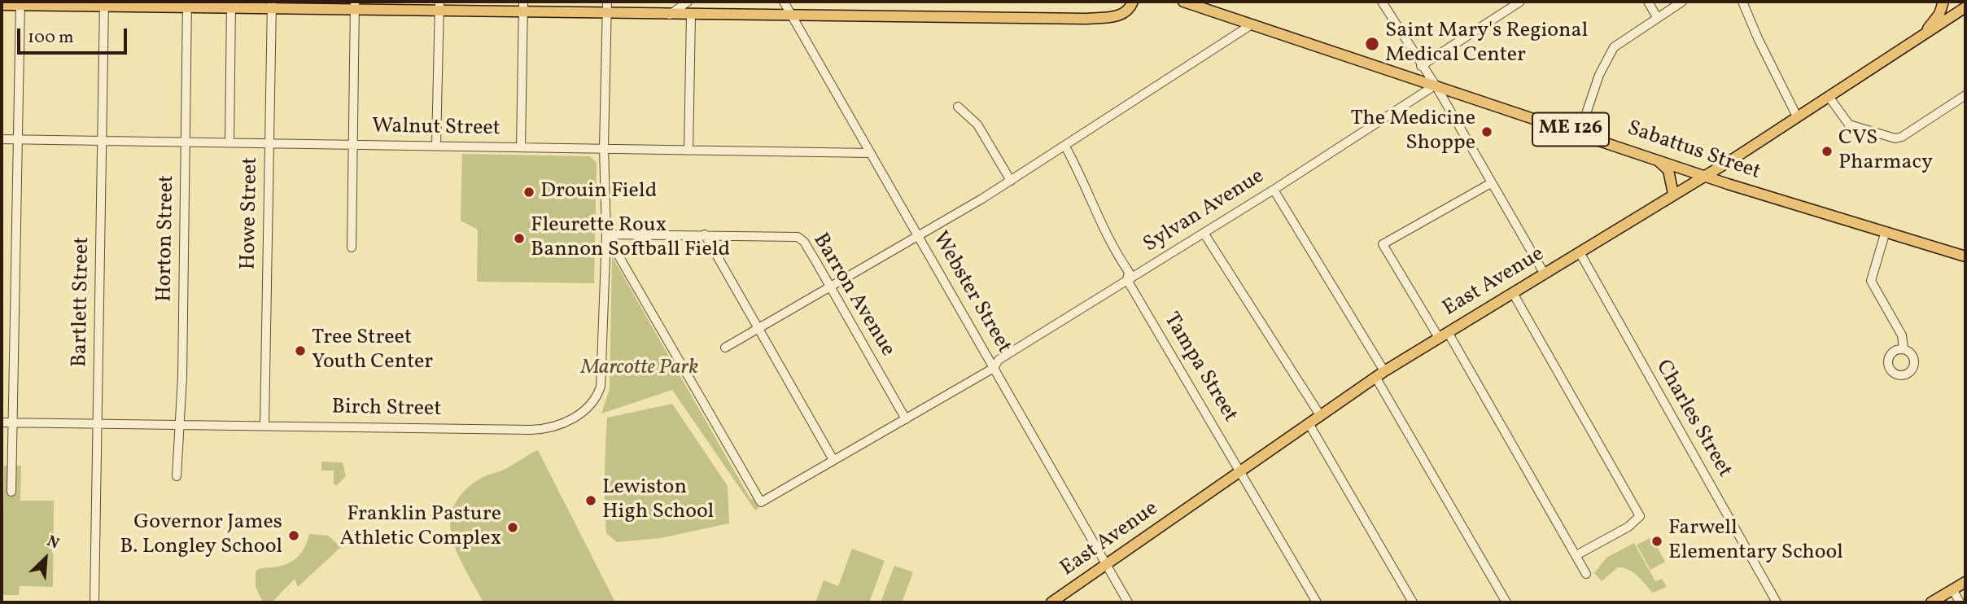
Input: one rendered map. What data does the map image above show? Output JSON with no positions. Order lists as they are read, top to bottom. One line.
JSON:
{"streets":{"main road":["ME 126","Sabattus Street","East Avenue"],"street":["Walnut Street","Sylvan Avenue","Howe Street","Horton Street","Webster Street","Barron Avenue","Bartlett Street","Tampa Street","Birch Street","Charles Street"]},"crossings":[["Walnut Street","Howe Street"],["Walnut Street","Horton Street"],["Walnut Street","Webster Street"],["Walnut Street","Bartlett Street"],["Walnut Street","Birch Street"],["Sabattus Street","Sylvan Avenue"],["Sabattus Street","East Avenue"],["Sylvan Avenue","Webster Street"],["Sylvan Avenue","Barron Avenue"],["Sylvan Avenue","Tampa Street"],["Sylvan Avenue","Birch Street"],["Howe Street","Birch Street"],["Horton Street","Birch Street"],["East Avenue","Webster Street"],["East Avenue","Tampa Street"],["East Avenue","Charles Street"],["Barron Avenue","Birch Street"],["Bartlett Street","Birch Street"]],"parks":["Marcotte Park"],"places":["Saint Mary's Regional Medical Center","The Medicine Shoppe","CVS Pharmacy","Drouin Field","Fleurette Roux Bannon Softball Field","Tree Street Youth Center","Lewiston High School","Franklin Pasture Athletic Complex","Governor James B. Longley School","Farwell Elementary School"],"scale_bar":"100 m","north":"top right"}
